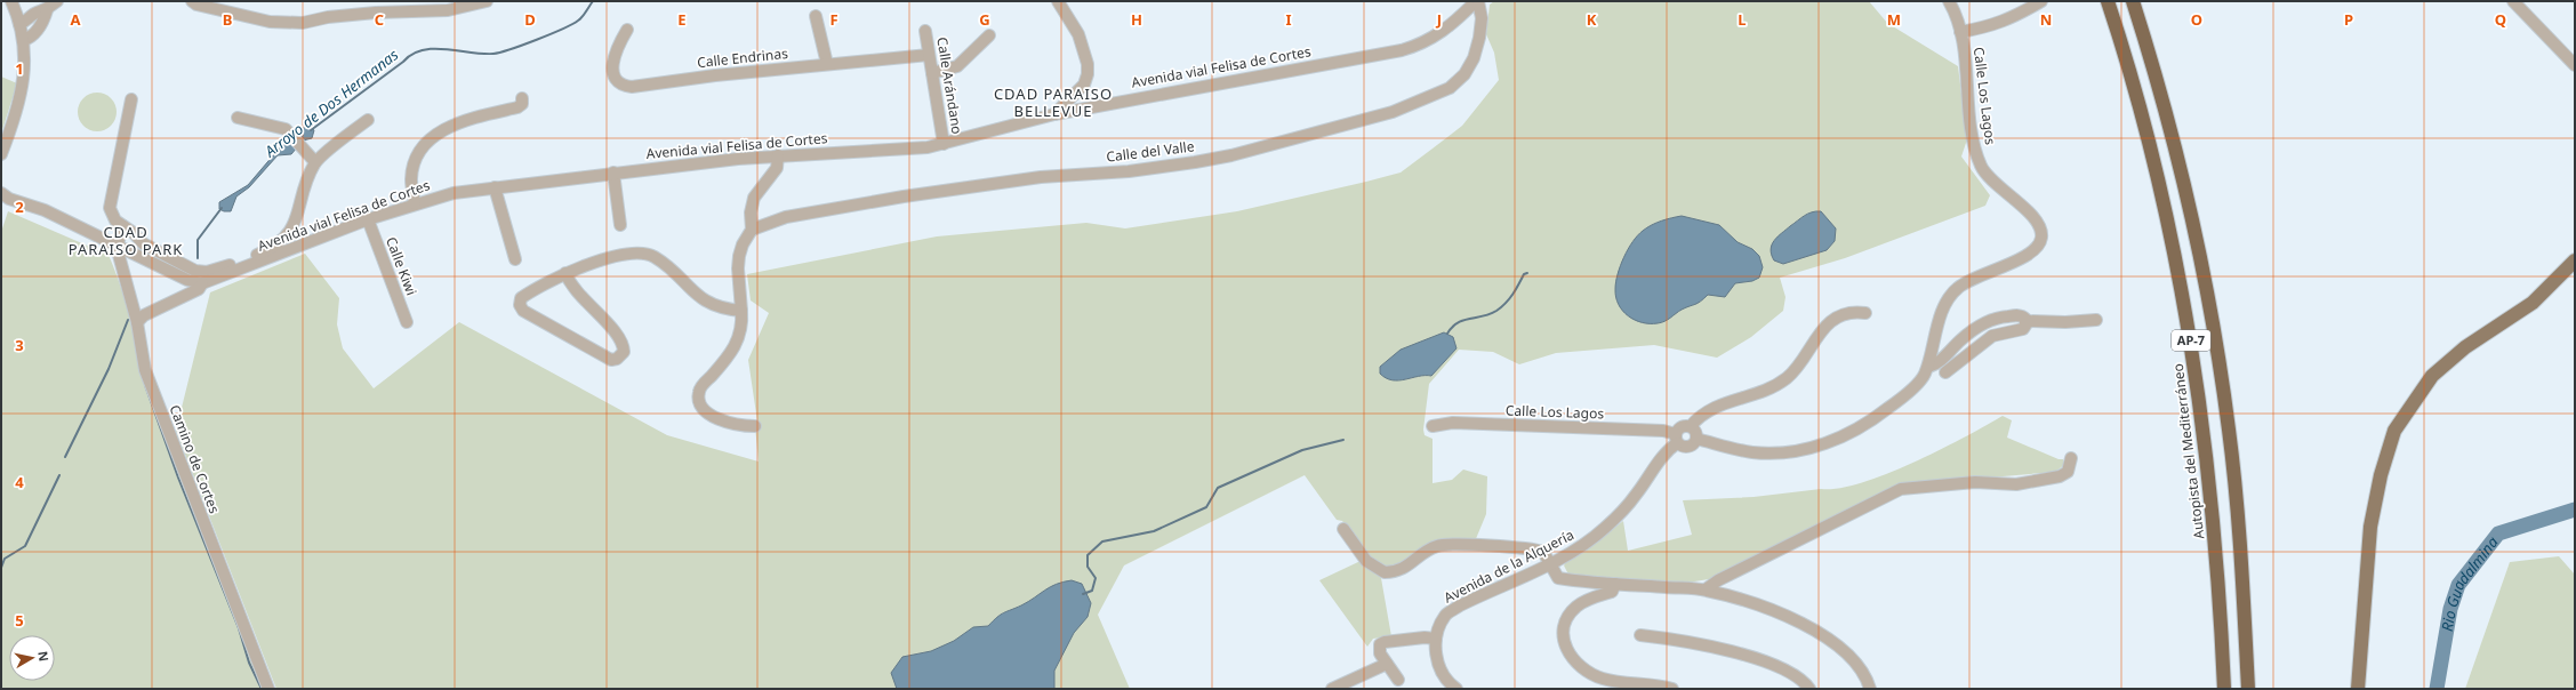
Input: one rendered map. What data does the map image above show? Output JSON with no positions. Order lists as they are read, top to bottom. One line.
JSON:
{"streets":{"highway":["AP-7","Autopista del Mediterráneo"],"street":["Calle Endrinas","Avenida vial Felisa de Cortes","Calle Arándano","Calle Los Lagos","Calle del Valle","Calle Kiwi","Camino de Cortes","Avenida de la Alquería"]},"crossings":[["Calle Endrinas","Calle Arándano"],["Avenida vial Felisa de Cortes","Calle Arándano"],["Avenida vial Felisa de Cortes","Calle del Valle"],["Avenida vial Felisa de Cortes","Calle Kiwi"],["Avenida vial Felisa de Cortes","Camino de Cortes"],["Calle Los Lagos","Avenida de la Alquería"]],"districts":["CDAD PARAISO BELLEVUE","CDAD PARAISO PARK"],"water":["Arroyo de Dos Hermanas","Rio Guadalmina"],"north":"right","grid":{"columns":["A","B","C","D","E","F","G","H","I","J","K","L","M","N","O","P","Q"],"rows":["1","2","3","4","5"]}}
